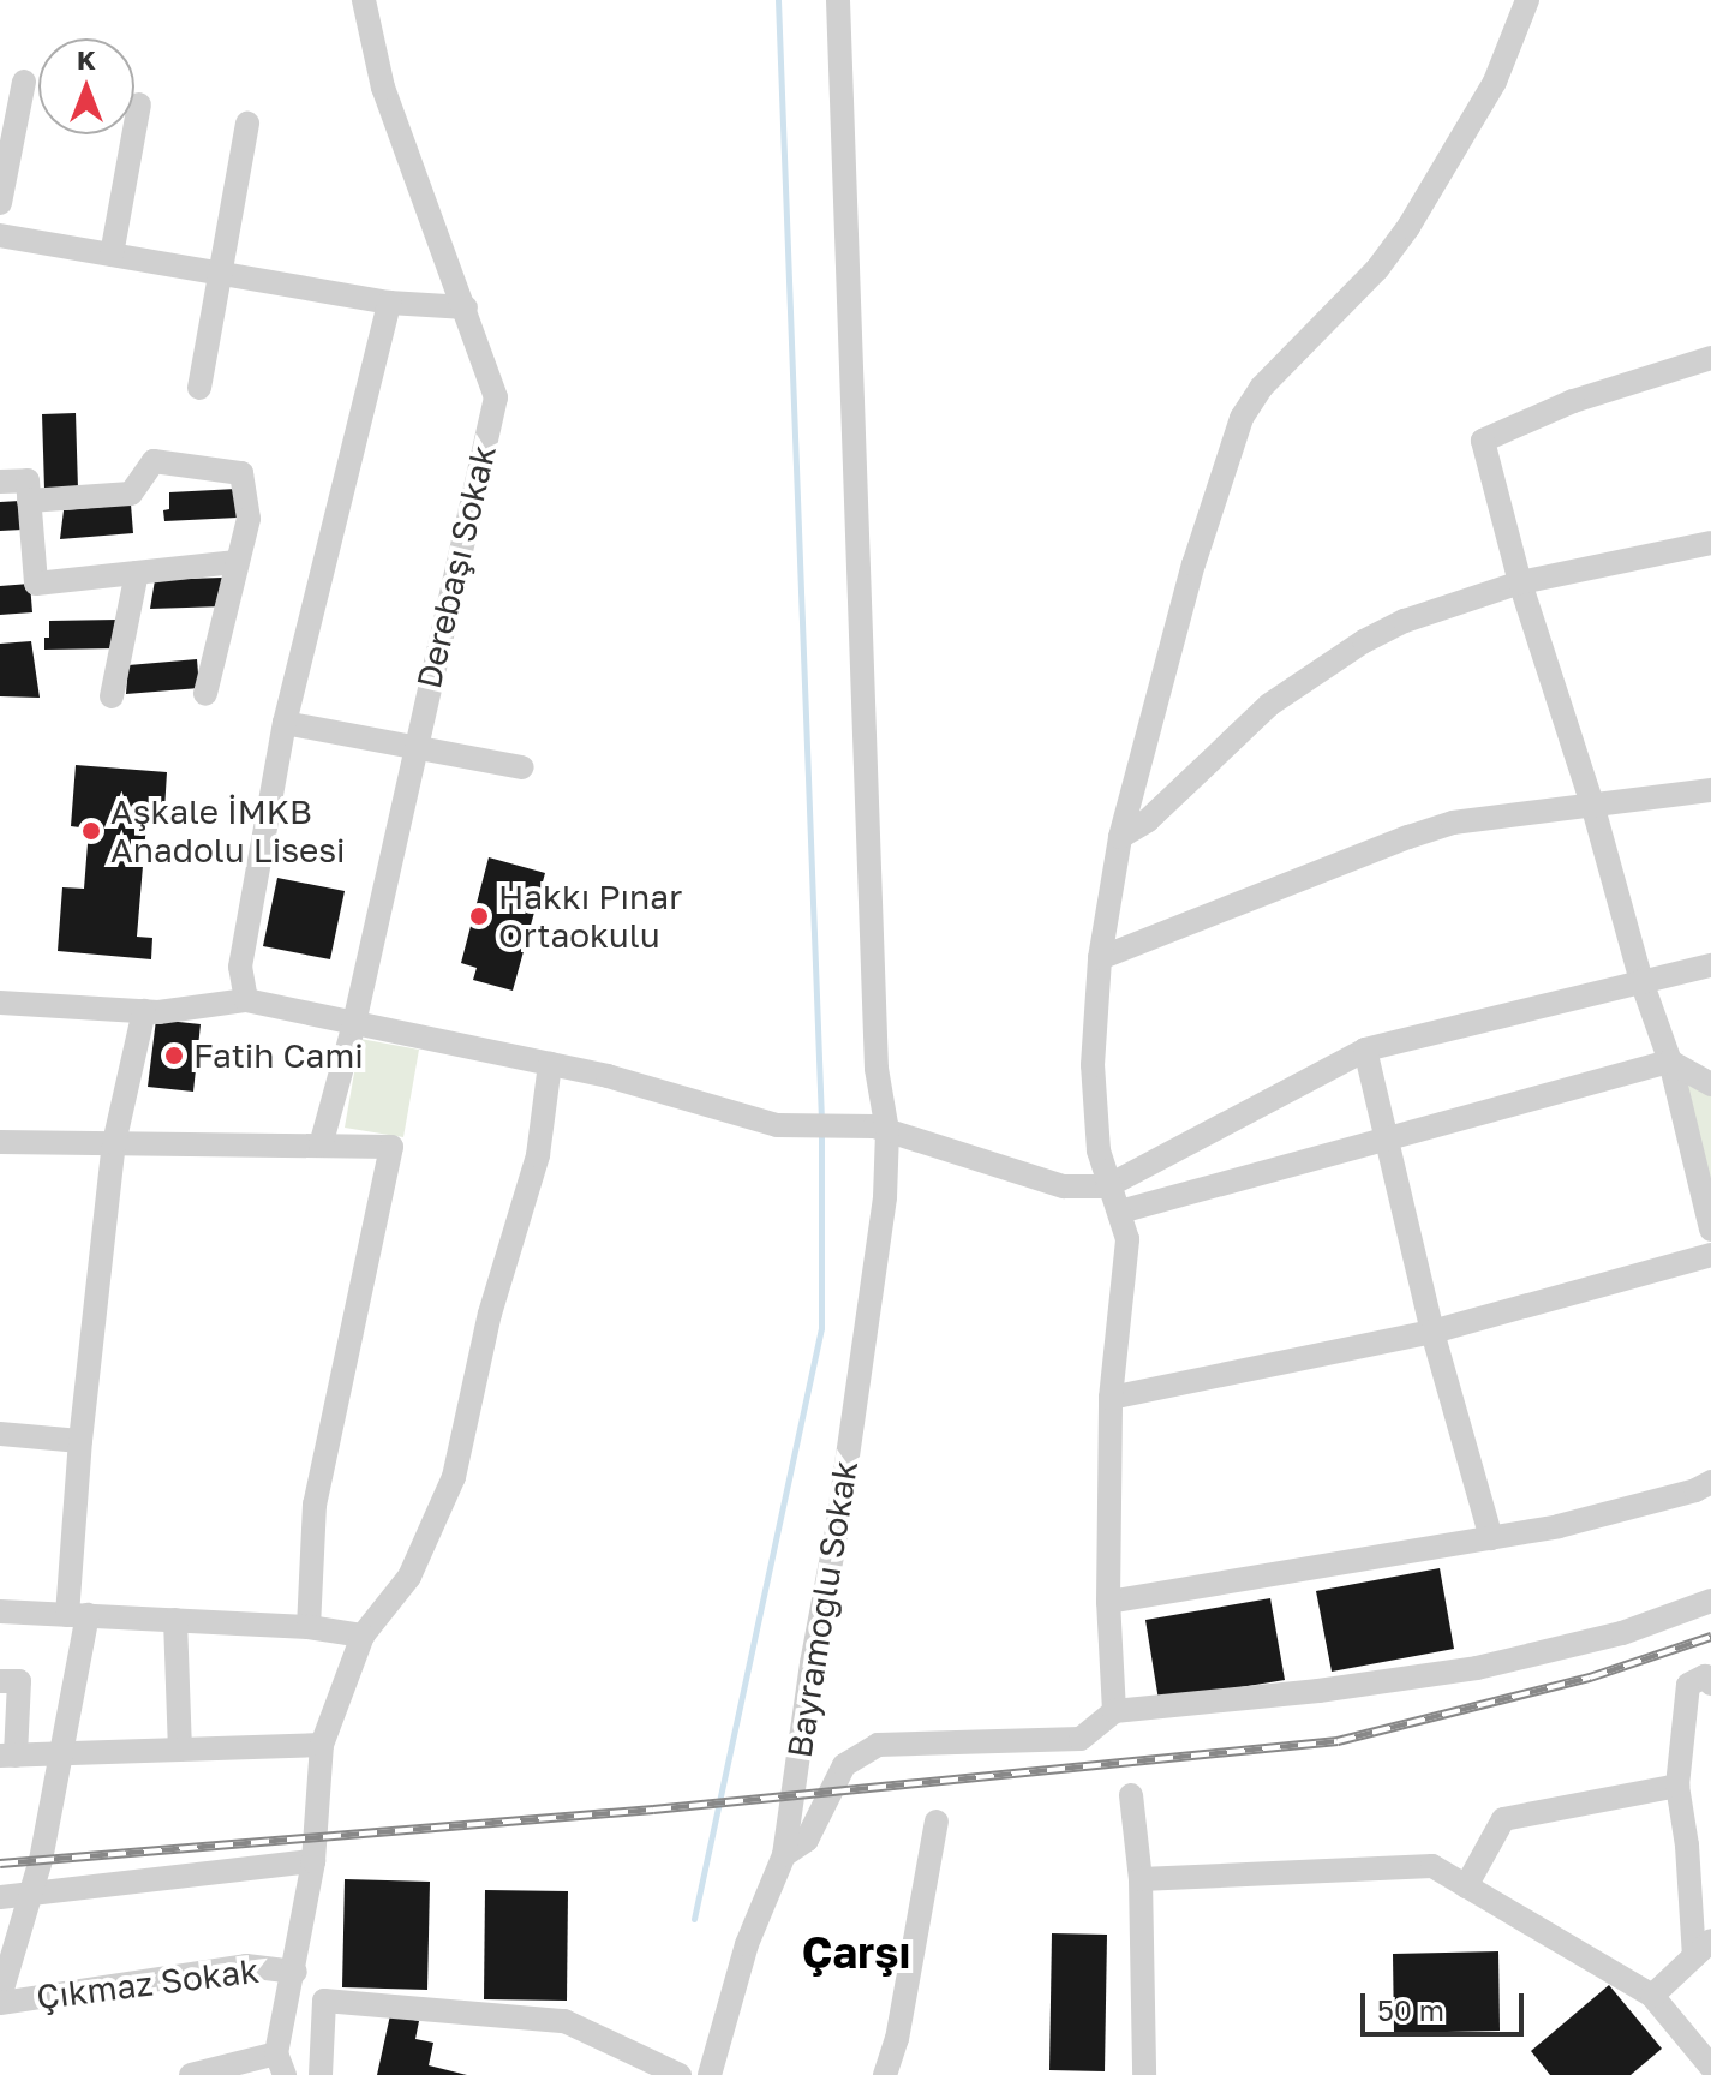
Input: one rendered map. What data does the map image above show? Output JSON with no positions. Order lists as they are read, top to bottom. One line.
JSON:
{"streets":{"street":["Derebaşı Sokak","Bayramoğlu Sokak","Çıkmaz Sokak"]},"districts":["Çarşı"],"places":["Aşkale İMKB Anadolu Lisesi","Hakkı Pınar Ortaokulu","Fatih Cami"],"scale_bar":"50 m","north":"top"}
